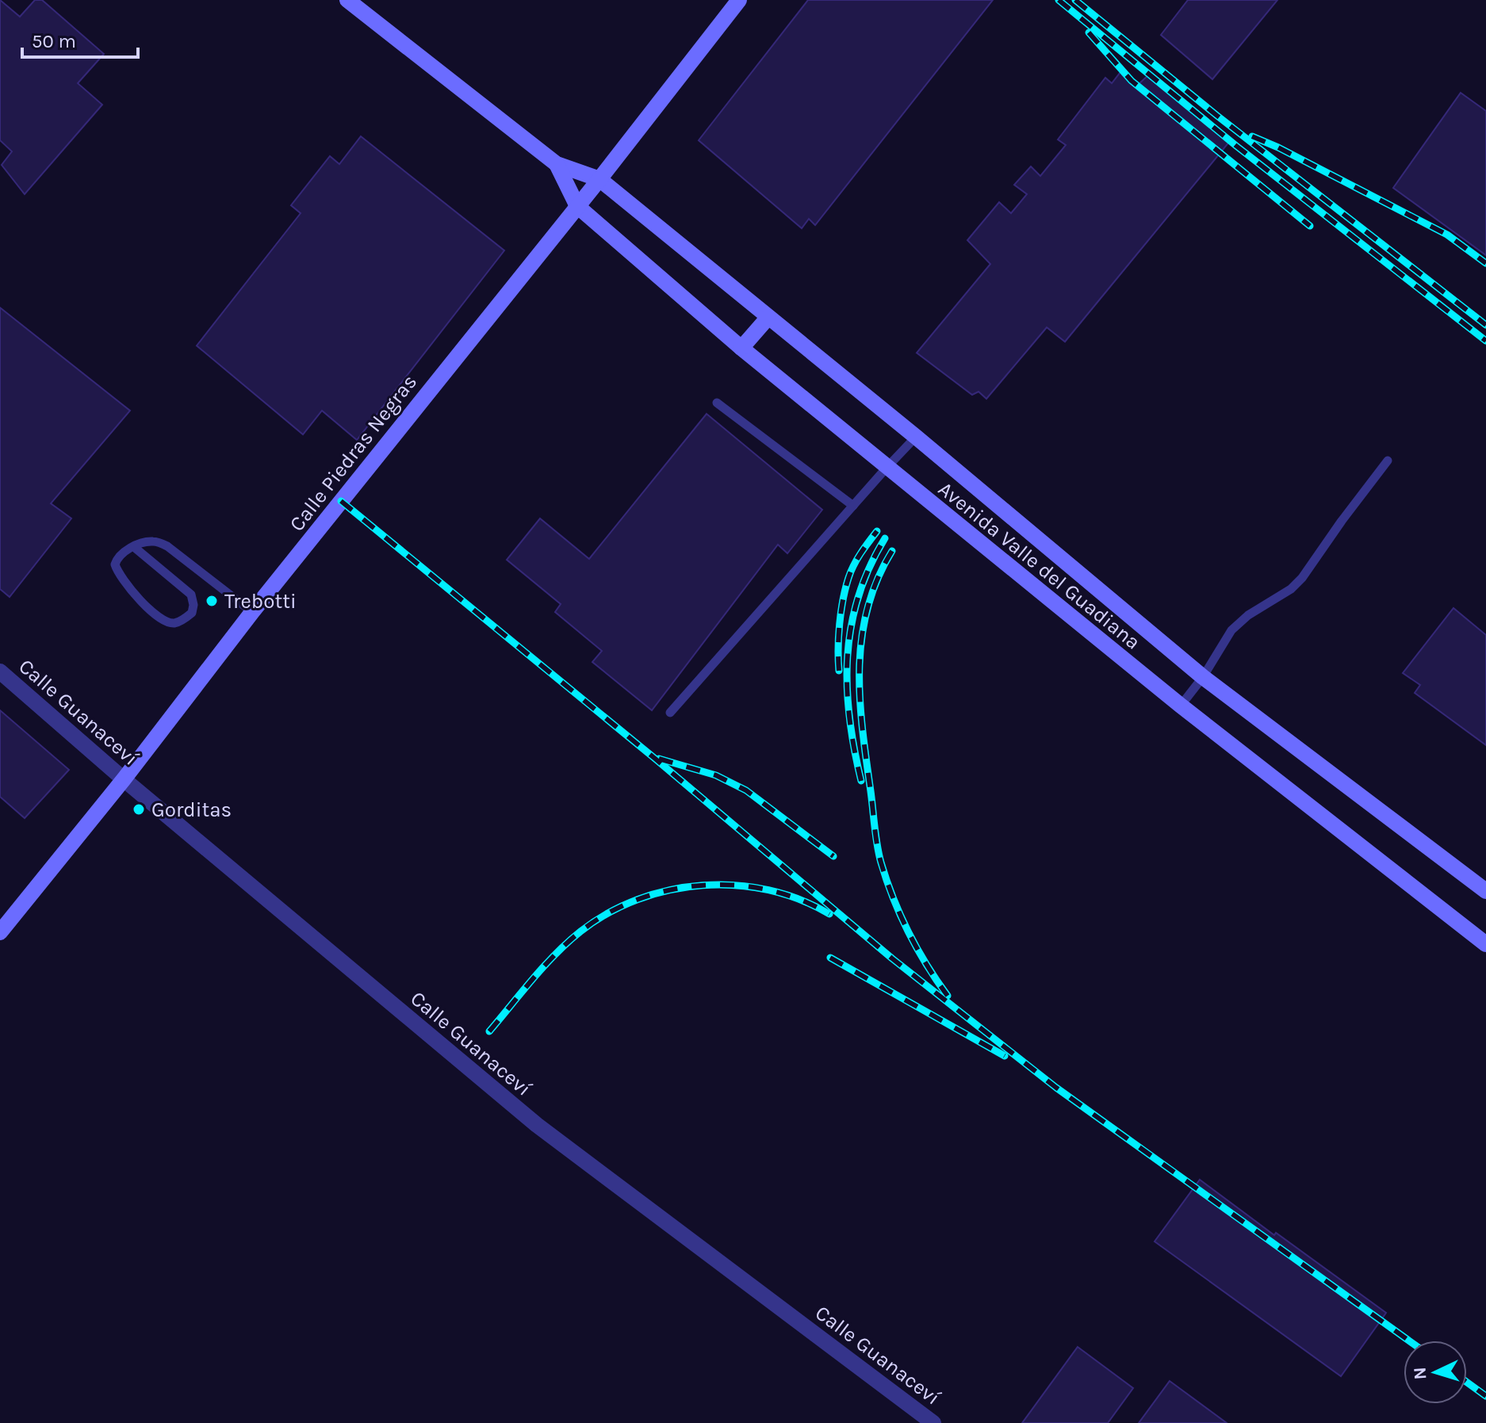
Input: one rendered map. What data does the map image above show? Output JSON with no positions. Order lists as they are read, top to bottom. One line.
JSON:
{"streets":{"main road":["Calle Piedras Negras","Avenida Valle del Guadiana"],"street":["Calle Guanaceví"]},"crossings":[["Calle Piedras Negras","Avenida Valle del Guadiana"],["Calle Piedras Negras","Calle Guanaceví"]],"places":["Trebotti","Gorditas"],"scale_bar":"50 m","north":"left"}
